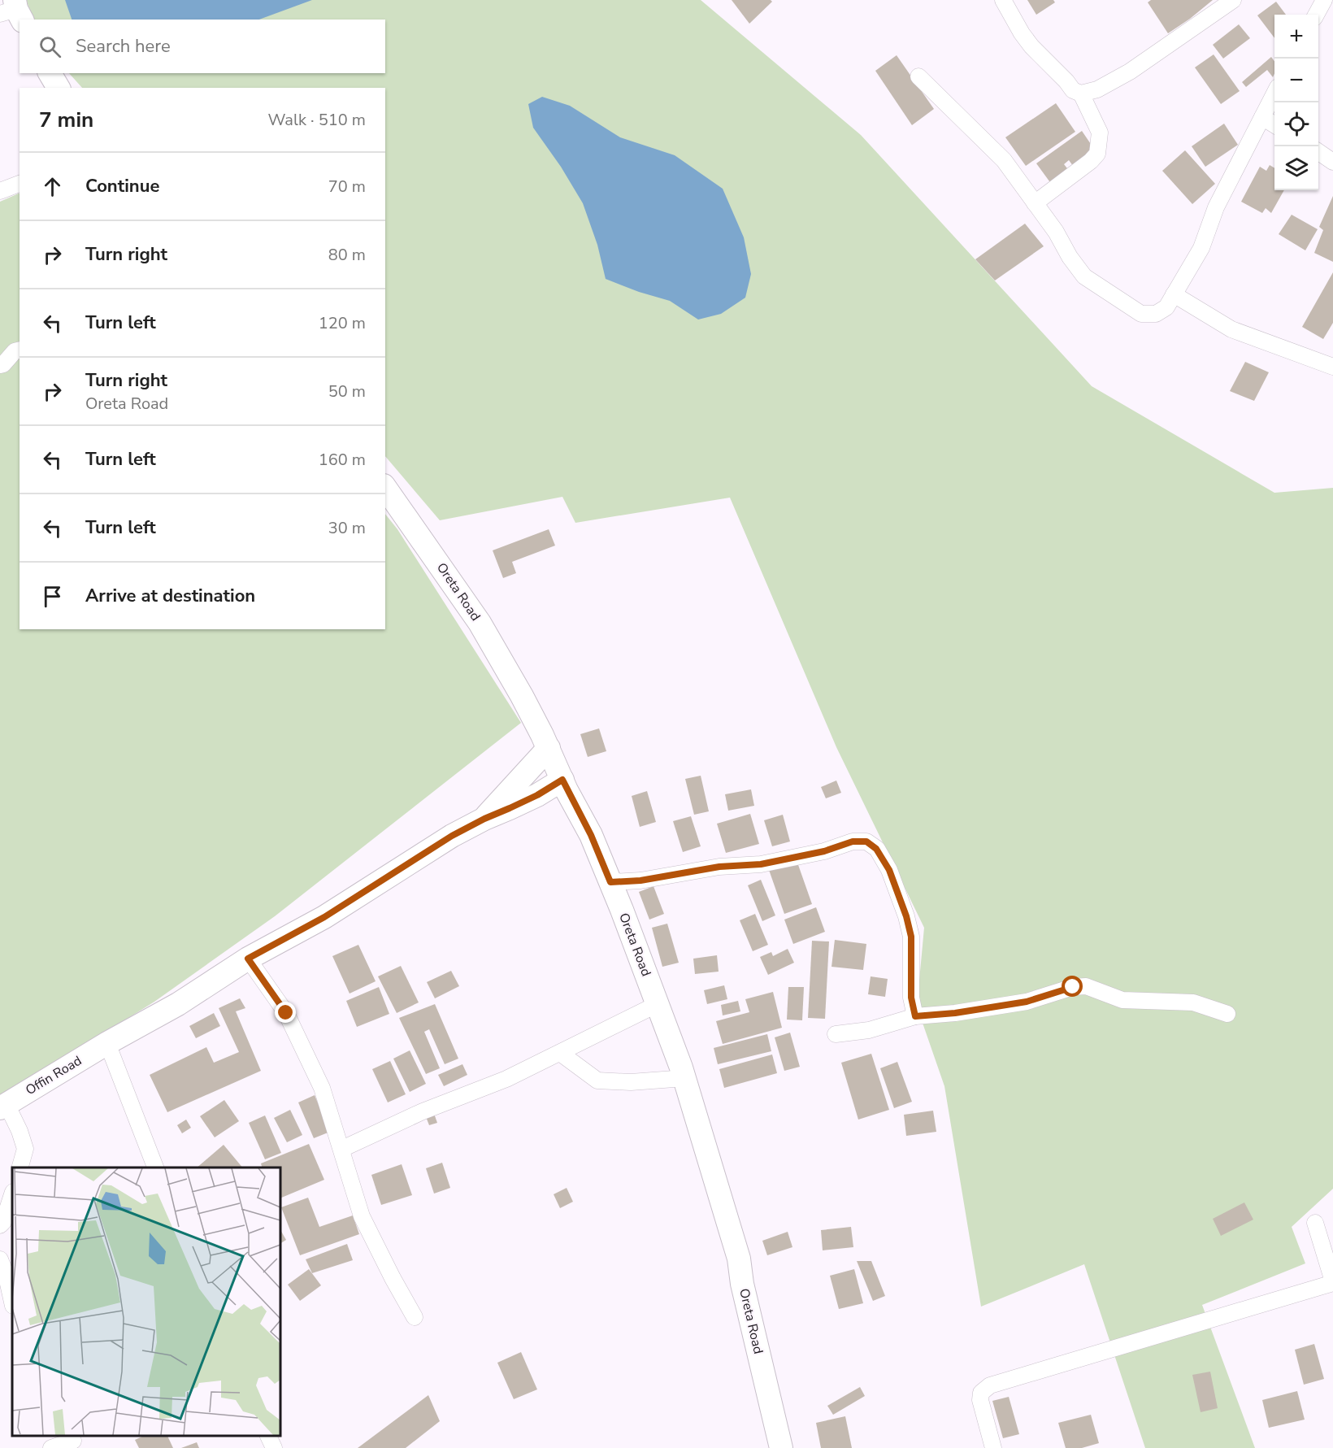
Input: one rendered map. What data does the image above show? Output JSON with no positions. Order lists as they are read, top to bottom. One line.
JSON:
{"streets":{"street":["Oreta Road","Offin Road"]},"page":{"map_buttons":["+","−"],"search":"Search here","heading":["7 min","Walk · 510 m"],"list":[["Continue","70 m"],["Turn right","80 m"],["Turn left","120 m"],["Turn right","Oreta Road","50 m"],["Turn left","160 m"],["Turn left","30 m"],"Arrive at destination"]}}
